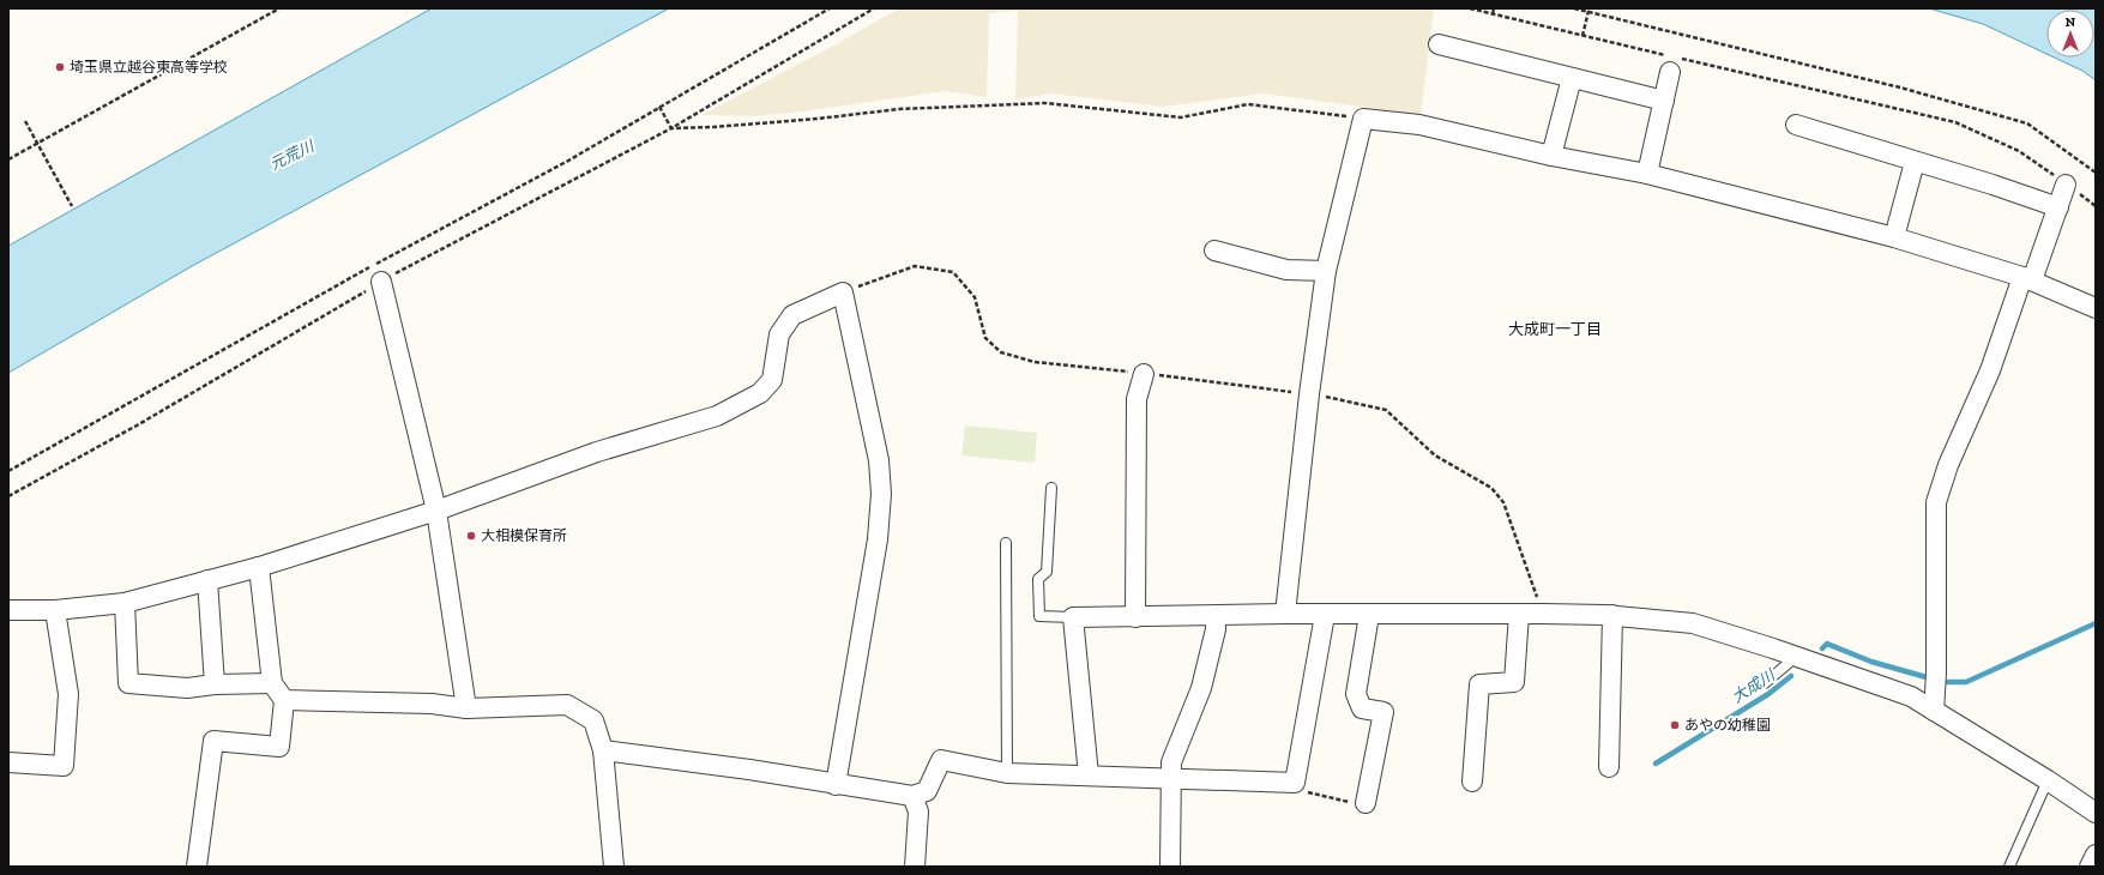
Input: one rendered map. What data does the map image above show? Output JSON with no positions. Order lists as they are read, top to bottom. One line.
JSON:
{"districts":["大成町一丁目"],"water":["元荒川","大成川"],"places":["埼玉県立越谷東高等学校","大相模保育所","あやの幼稚園"],"north":"top"}
